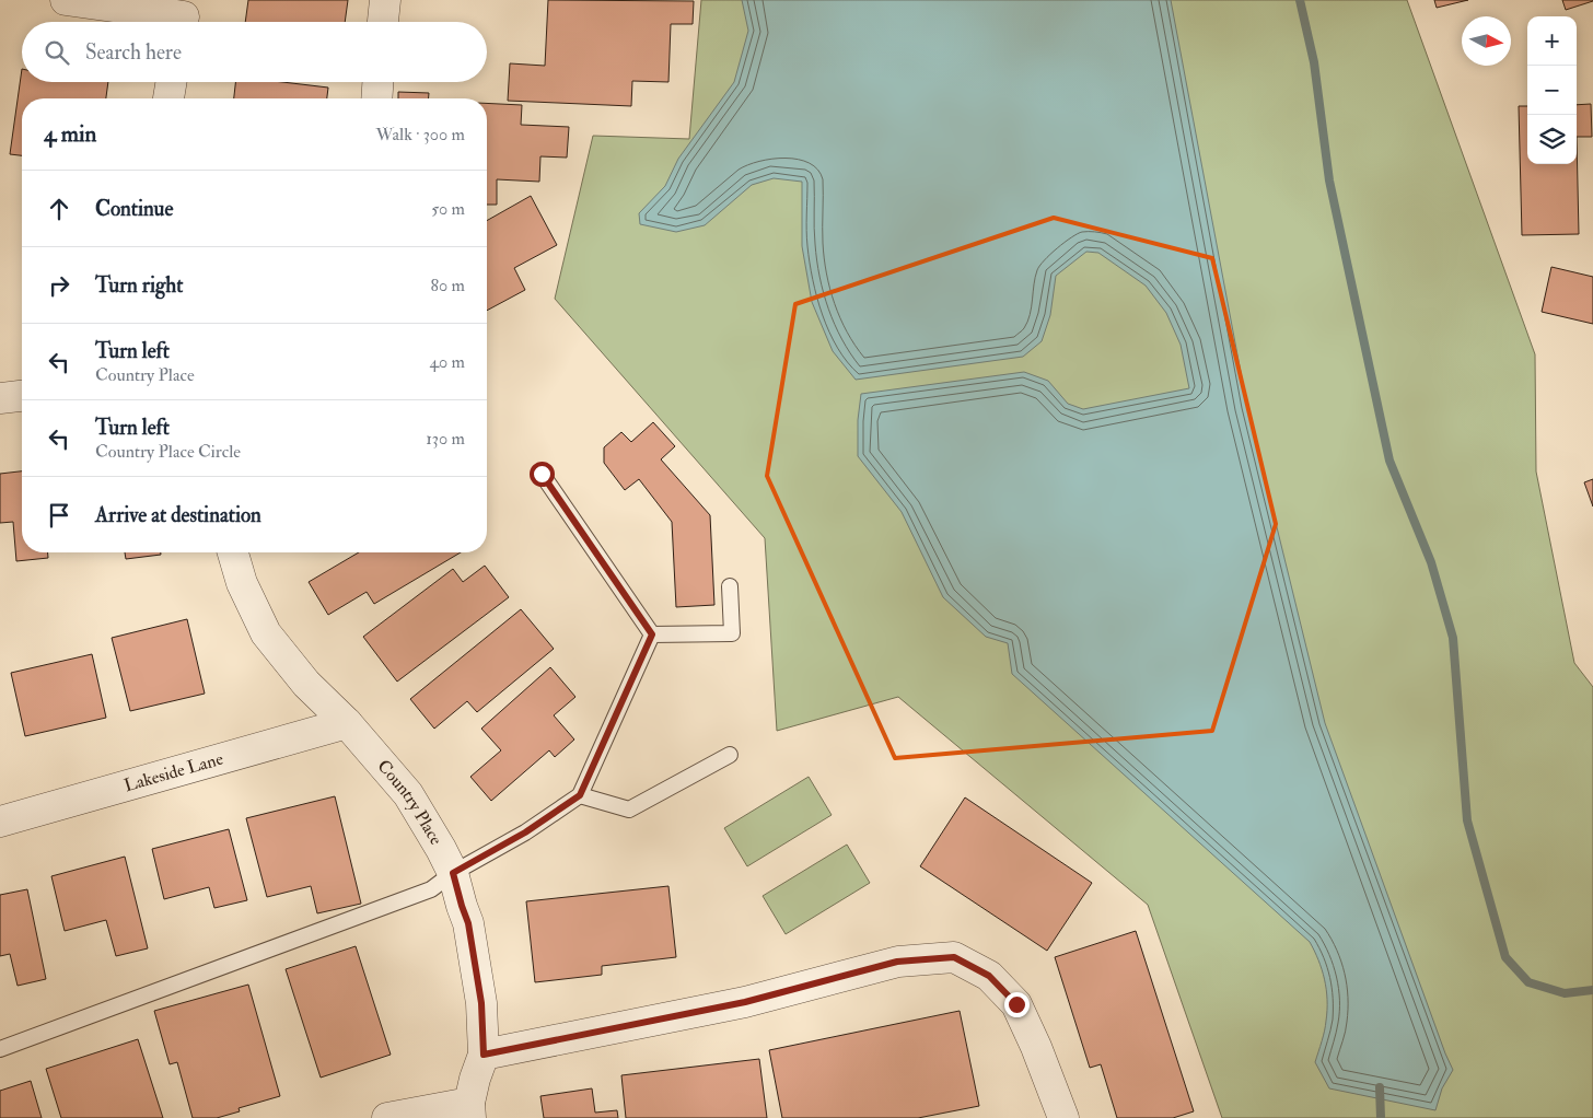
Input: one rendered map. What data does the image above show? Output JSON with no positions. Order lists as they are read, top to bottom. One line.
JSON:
{"streets":{"street":["Lakeside Lane","Country Place"]},"crossings":[["Lakeside Lane","Country Place"]],"north":"right","page":{"map_buttons":["+","−"],"search":"Search here","heading":["4 min","Walk · 300 m"],"list":[["Continue","50 m"],["Turn right","80 m"],["Turn left","Country Place","40 m"],["Turn left","Country Place Circle","130 m"],"Arrive at destination"]}}
